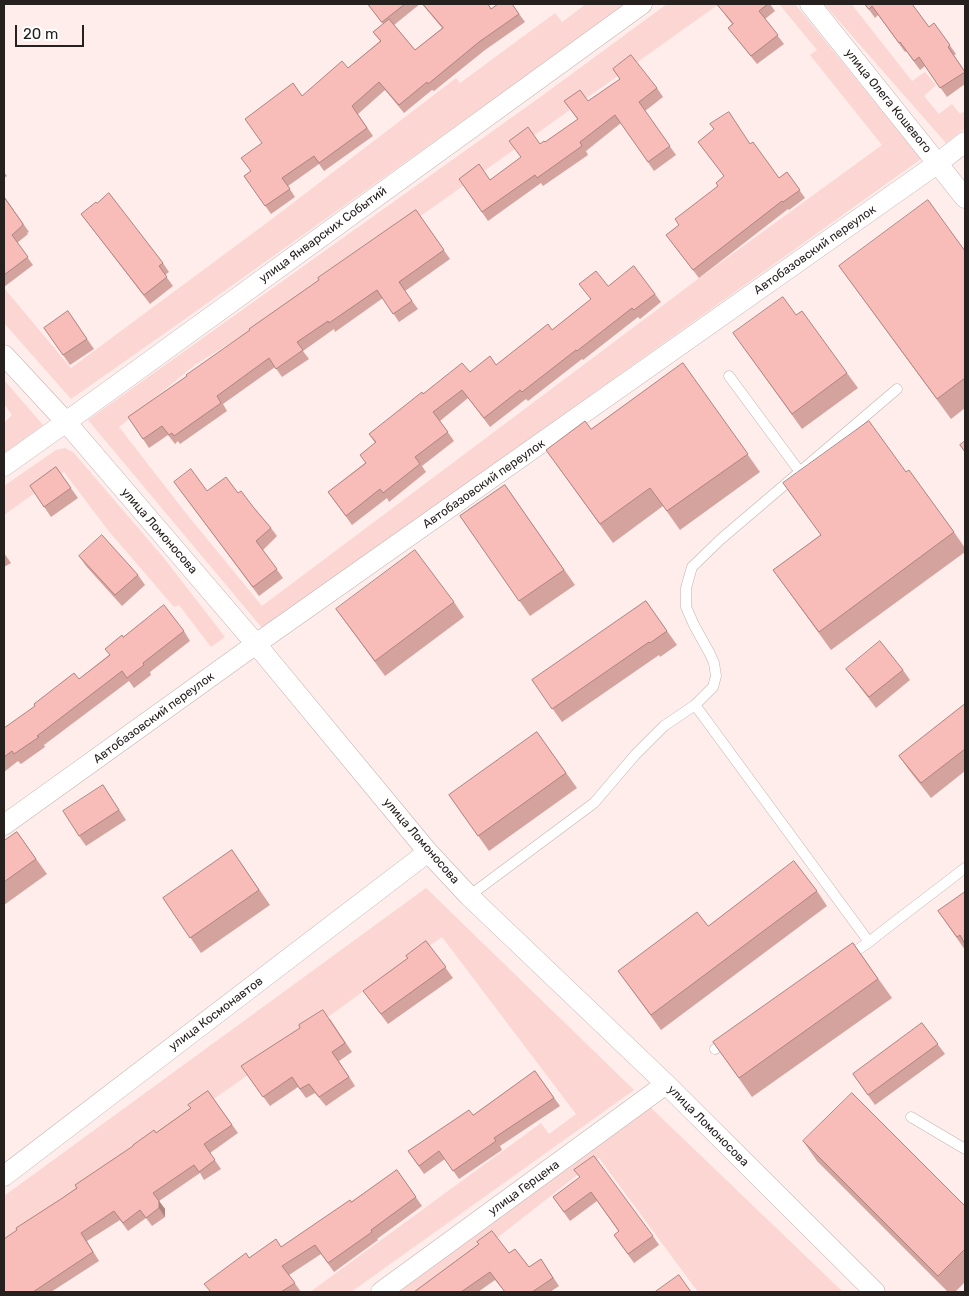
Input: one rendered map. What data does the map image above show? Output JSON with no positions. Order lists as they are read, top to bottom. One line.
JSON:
{"streets":{"street":["улица Олега Кошевого","улица Январских Событий","Автобазовский переулок","улица Ломоносова","улица Космонавтов","улица Герцена"]},"crossings":[["улица Олега Кошевого","Автобазовский переулок"],["улица Январских Событий","улица Ломоносова"],["Автобазовский переулок","улица Ломоносова"],["улица Ломоносова","улица Космонавтов"],["улица Ломоносова","улица Герцена"]],"scale_bar":"20 m"}
